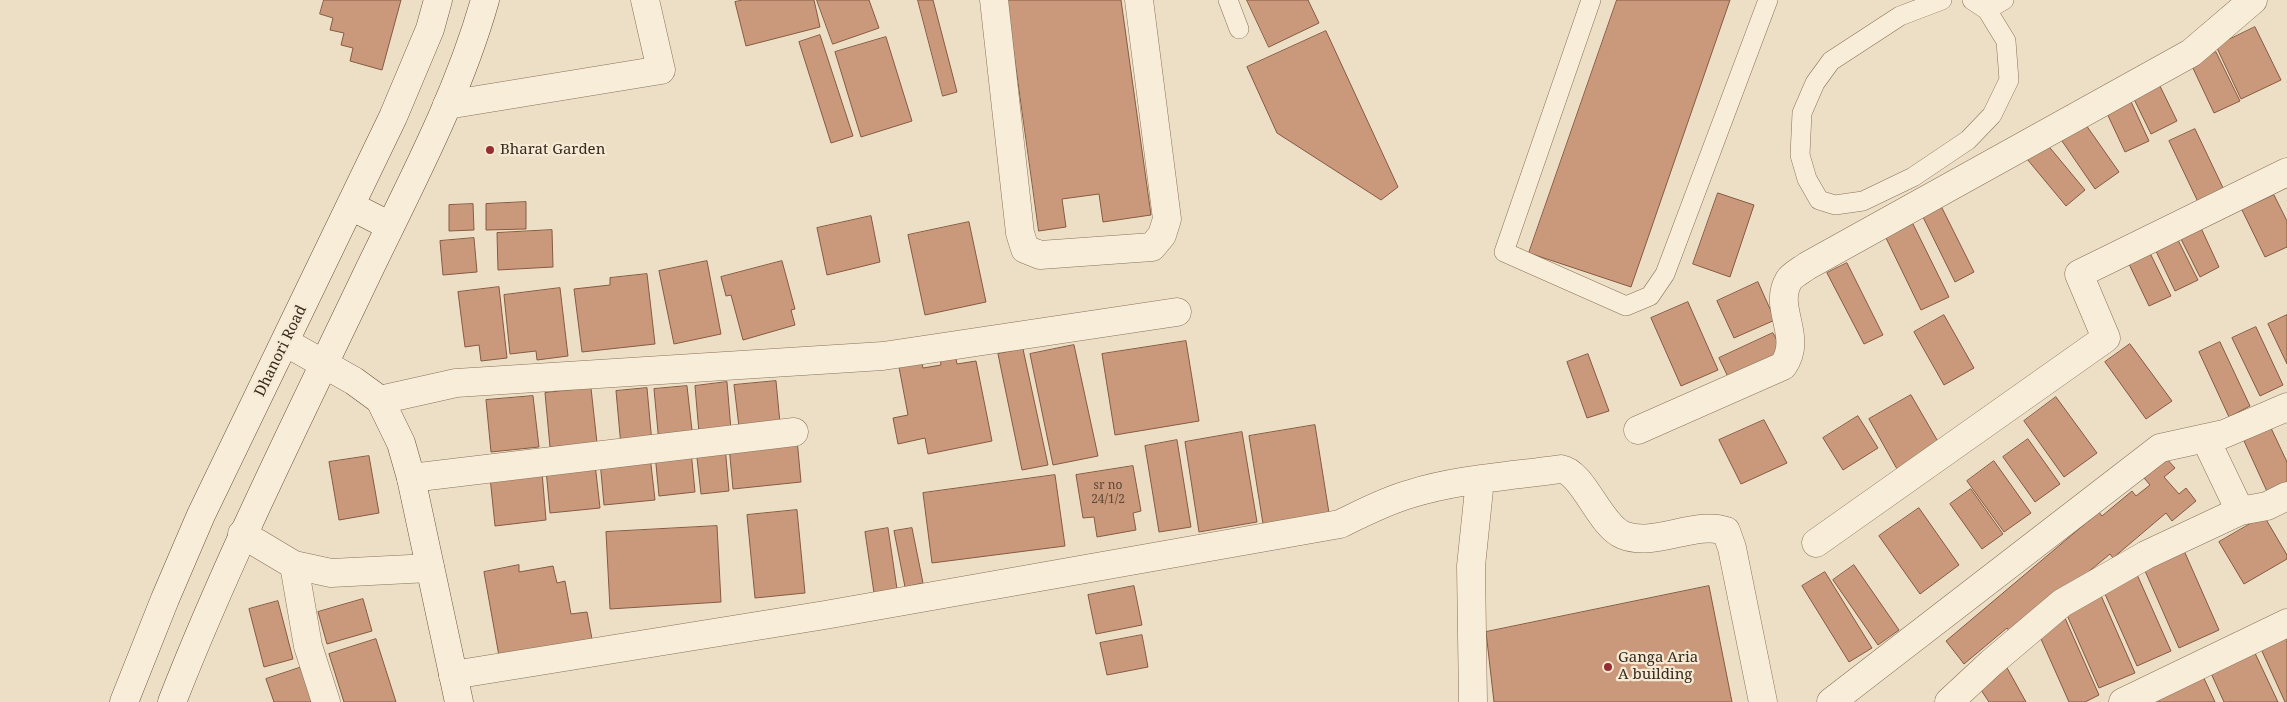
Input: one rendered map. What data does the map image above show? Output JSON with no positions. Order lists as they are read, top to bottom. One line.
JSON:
{"streets":{"street":["Dhanori Road"]},"places":["Bharat Garden","Ganga Aria A building"],"house_numbers":["sr no 24/1/2"]}
